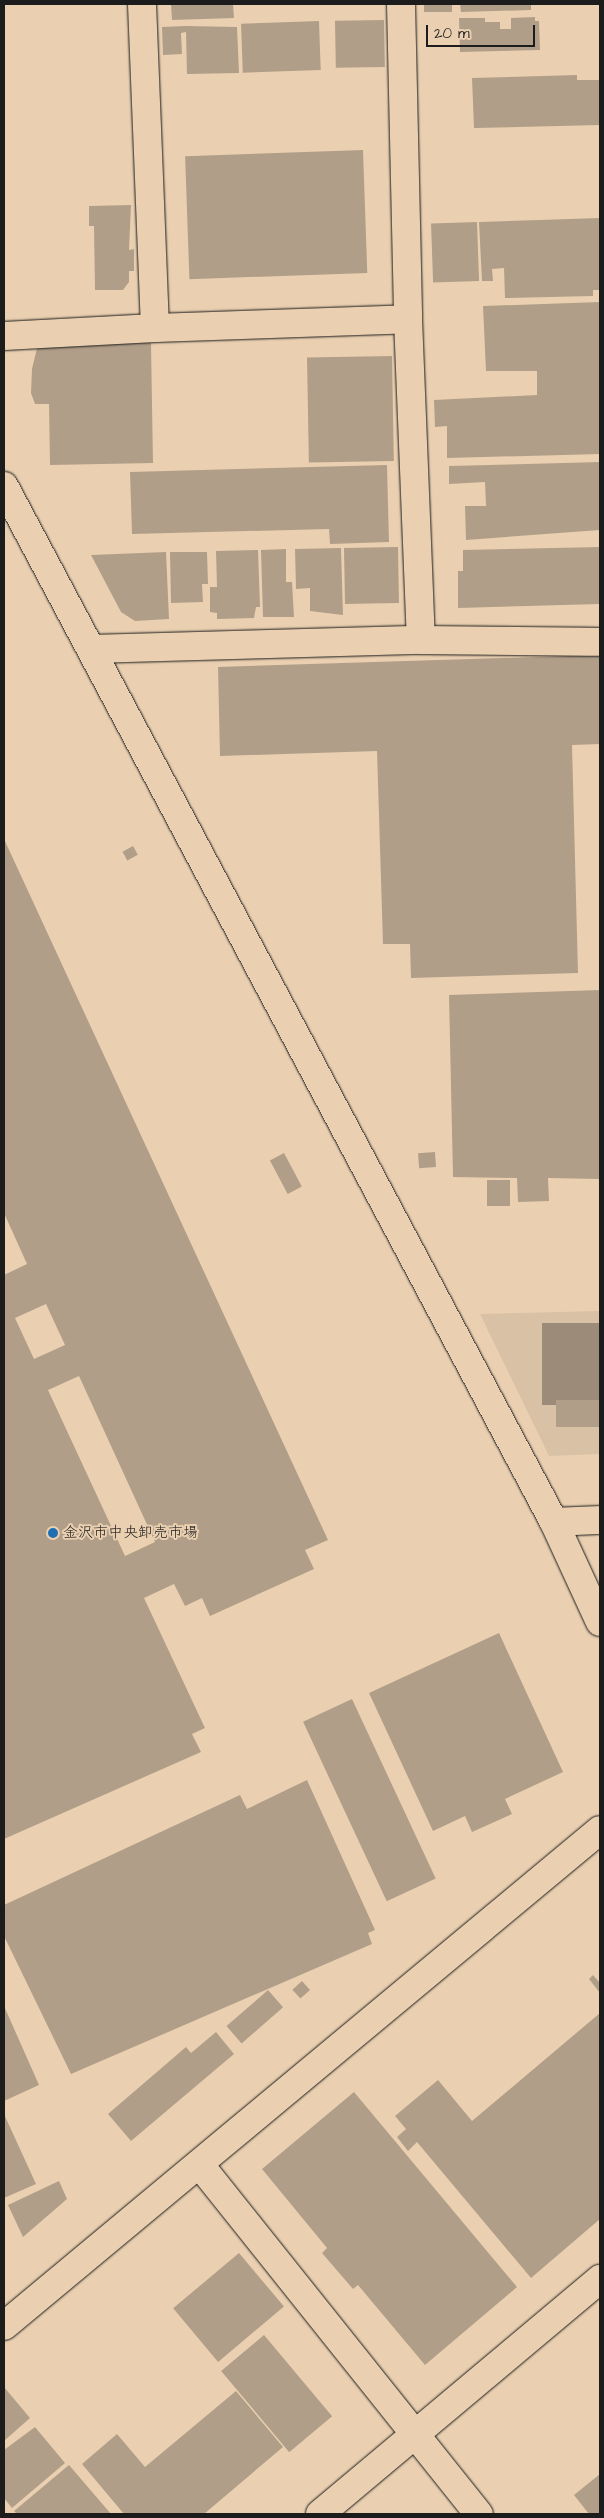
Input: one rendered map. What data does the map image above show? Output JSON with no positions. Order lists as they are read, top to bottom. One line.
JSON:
{"places":["金沢市中央卸売市場"],"scale_bar":"20 m"}
